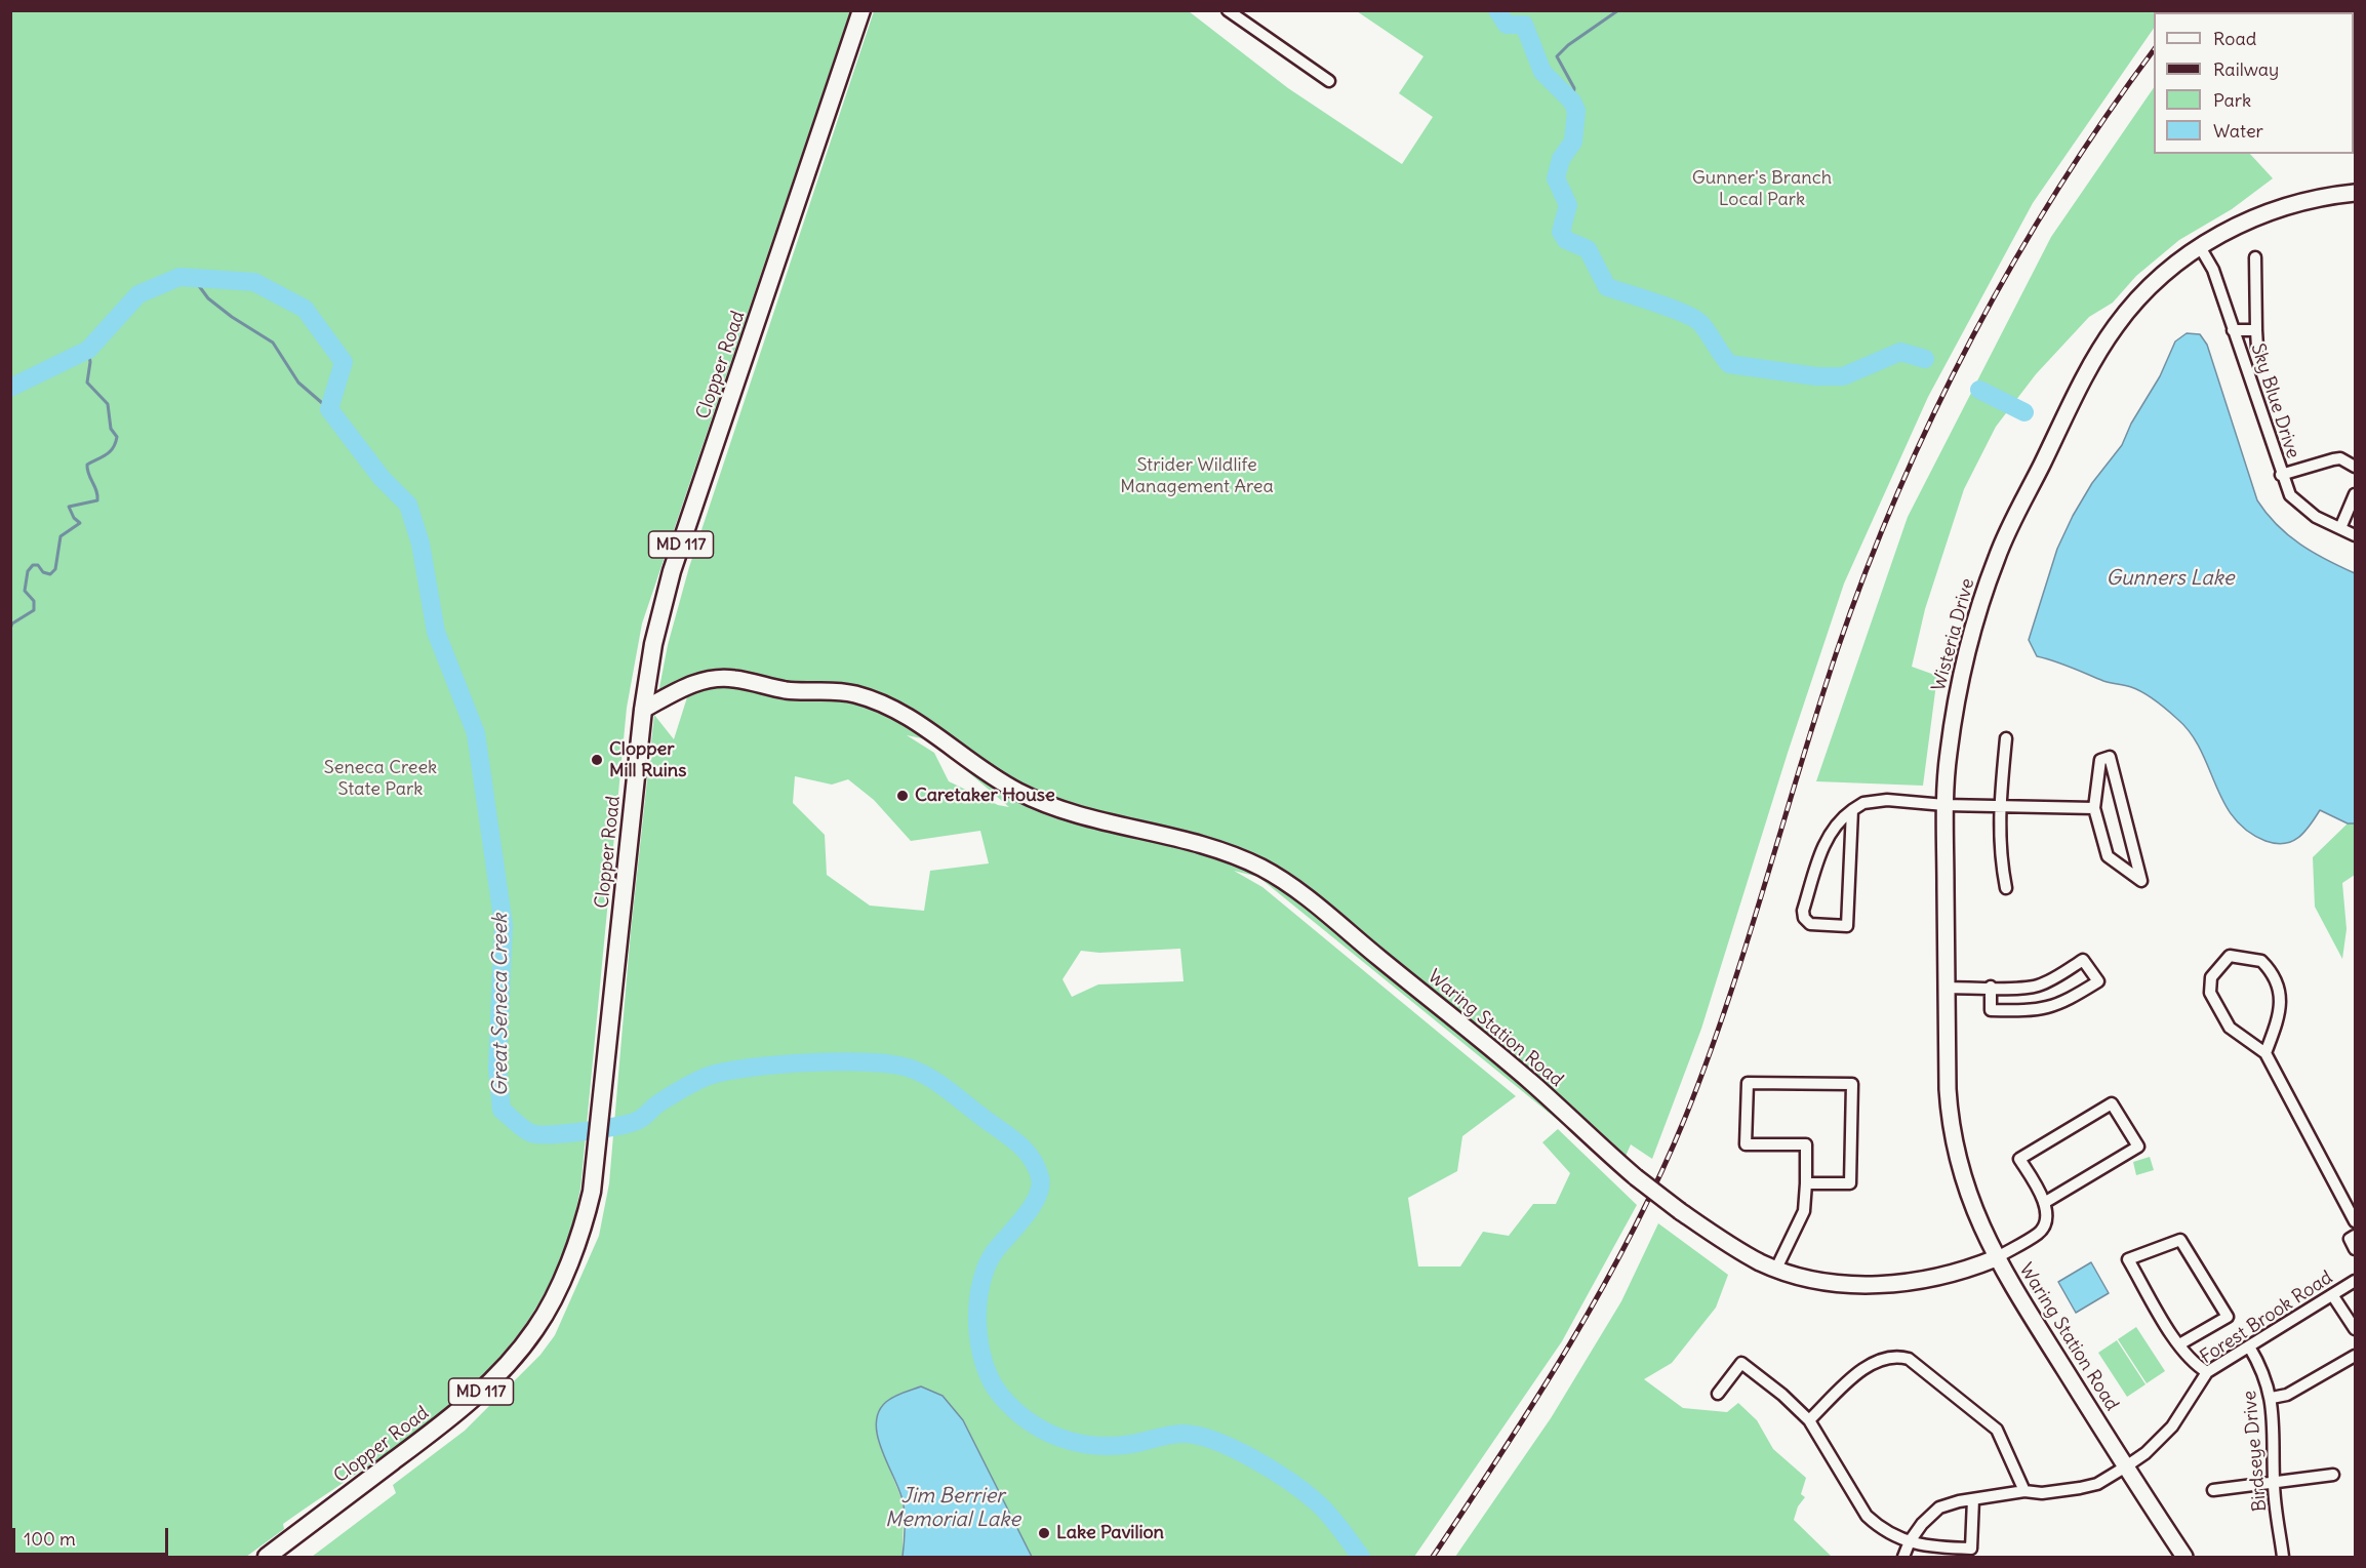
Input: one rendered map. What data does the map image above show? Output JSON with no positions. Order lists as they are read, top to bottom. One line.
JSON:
{"streets":{"main road":["Clopper Road","MD 117"],"street":["Sky Blue Drive","Wisteria Drive","Waring Station Road","Forest Brook Road","Birdseye Drive"]},"crossings":[["Clopper Road","Waring Station Road"],["Sky Blue Drive","Wisteria Drive"],["Wisteria Drive","Waring Station Road"],["Waring Station Road","Forest Brook Road"],["Forest Brook Road","Birdseye Drive"]],"water":["Gunners Lake","Great Seneca Creek","Jim Berrier Memorial Lake"],"parks":["Gunner's Branch Local Park","Strider Wildlife Management Area","Seneca Creek State Park"],"places":["Clopper Mill Ruins","Caretaker House","Lake Pavilion"],"legend":["Road","Railway","Park","Water"],"scale_bar":"100 m"}
